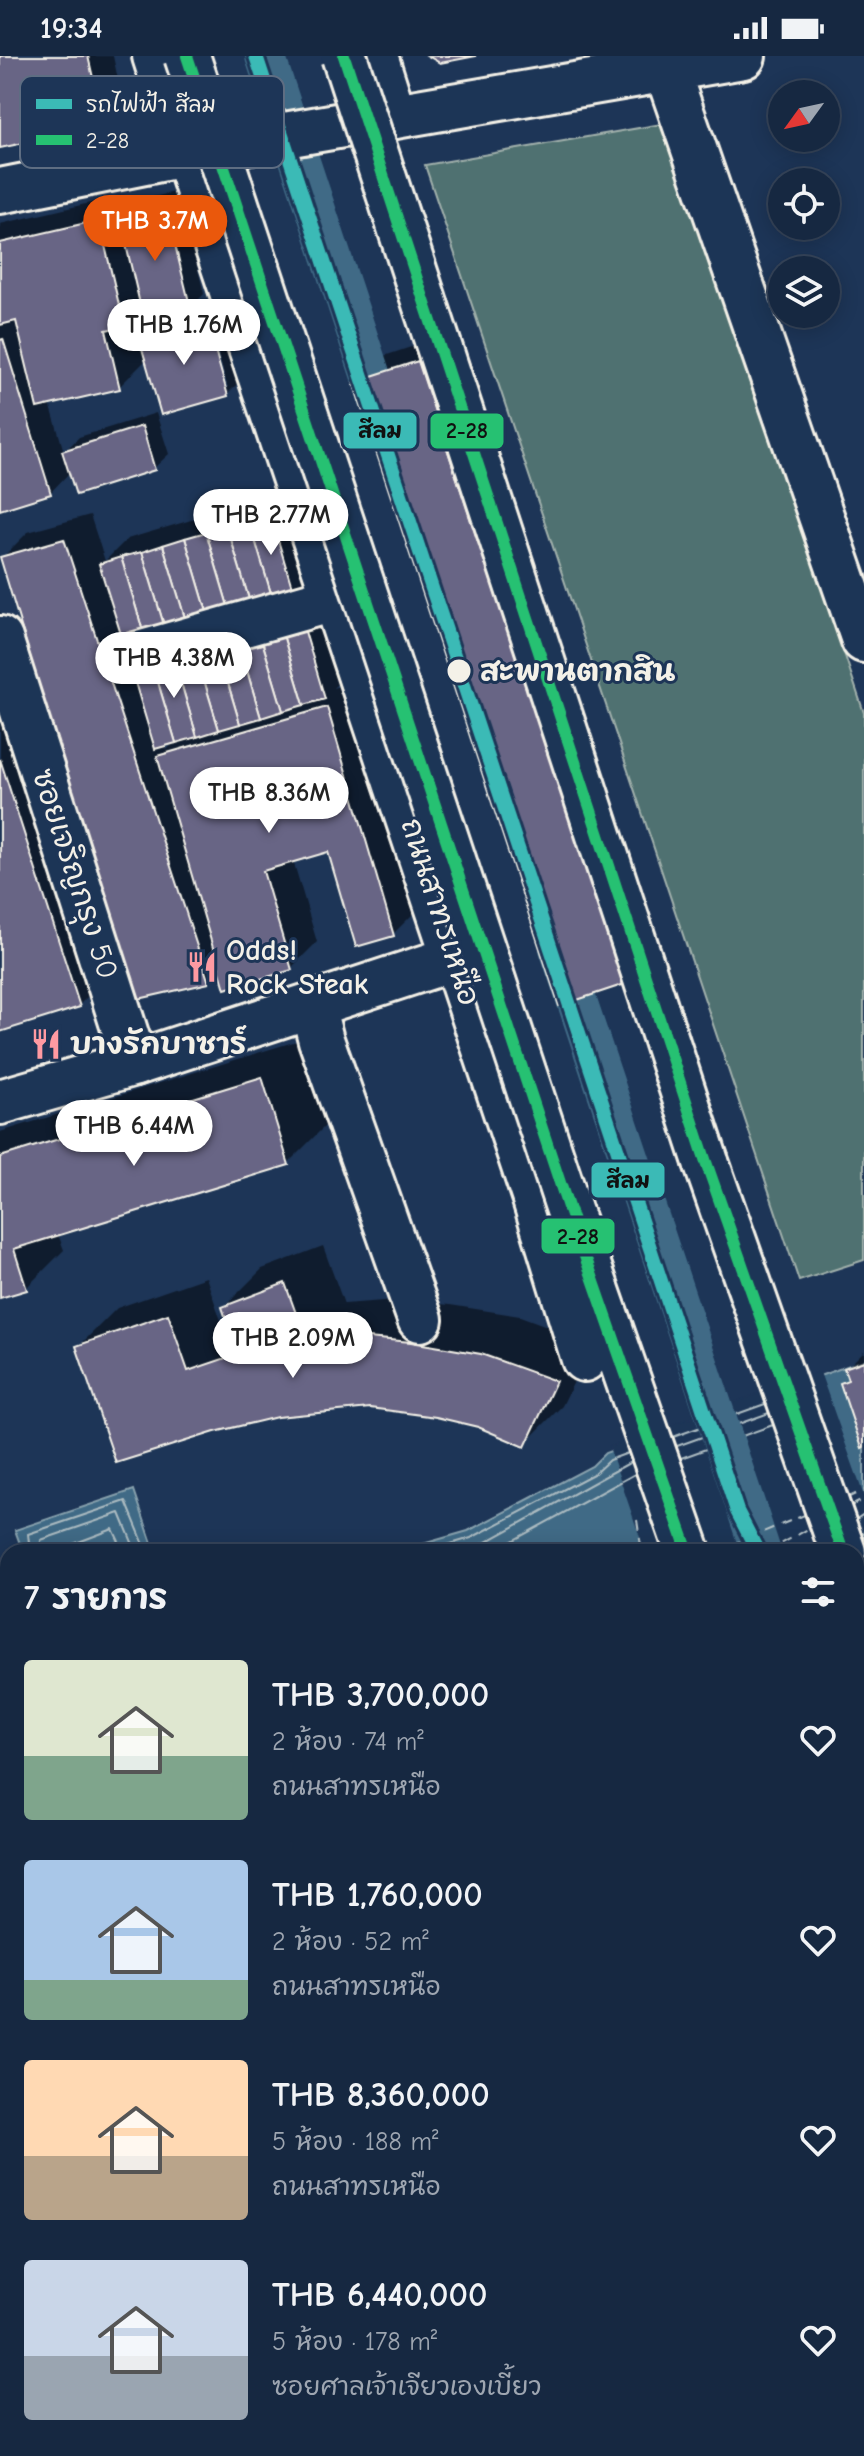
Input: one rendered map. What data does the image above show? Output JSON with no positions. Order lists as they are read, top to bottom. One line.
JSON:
{"streets":{"main road":["ซอยเจริญกรุง 50","ถนนสาทรเหนือ"]},"places":{"other":["สะพานตากสิน"],"restaurant":["Odds! Rock Steak","บางรักบาซาร์"]},"lines":["metro line สีลม","transit line 2-28"],"legend":["รถไฟฟ้า สีลม","2-28"],"north":"bottom left","page":{"status":"19:34","price":["THB 3.7M","THB 1.76M","THB 2.77M","THB 4.38M","THB 8.36M","THB 6.44M","THB 2.09M"],"heading":"7 รายการ","list":[{"name":"THB 3,700,000","note":"2 ห้อง · 74 m² · ถนนสาทรเหนือ"},{"name":"THB 1,760,000","note":"2 ห้อง · 52 m² · ถนนสาทรเหนือ"},{"name":"THB 8,360,000","note":"5 ห้อง · 188 m² · ถนนสาทรเหนือ"},{"name":"THB 6,440,000","note":"5 ห้อง · 178 m² · ซอยศาลเจ้าเจียวเองเบี้ยว"}]}}
